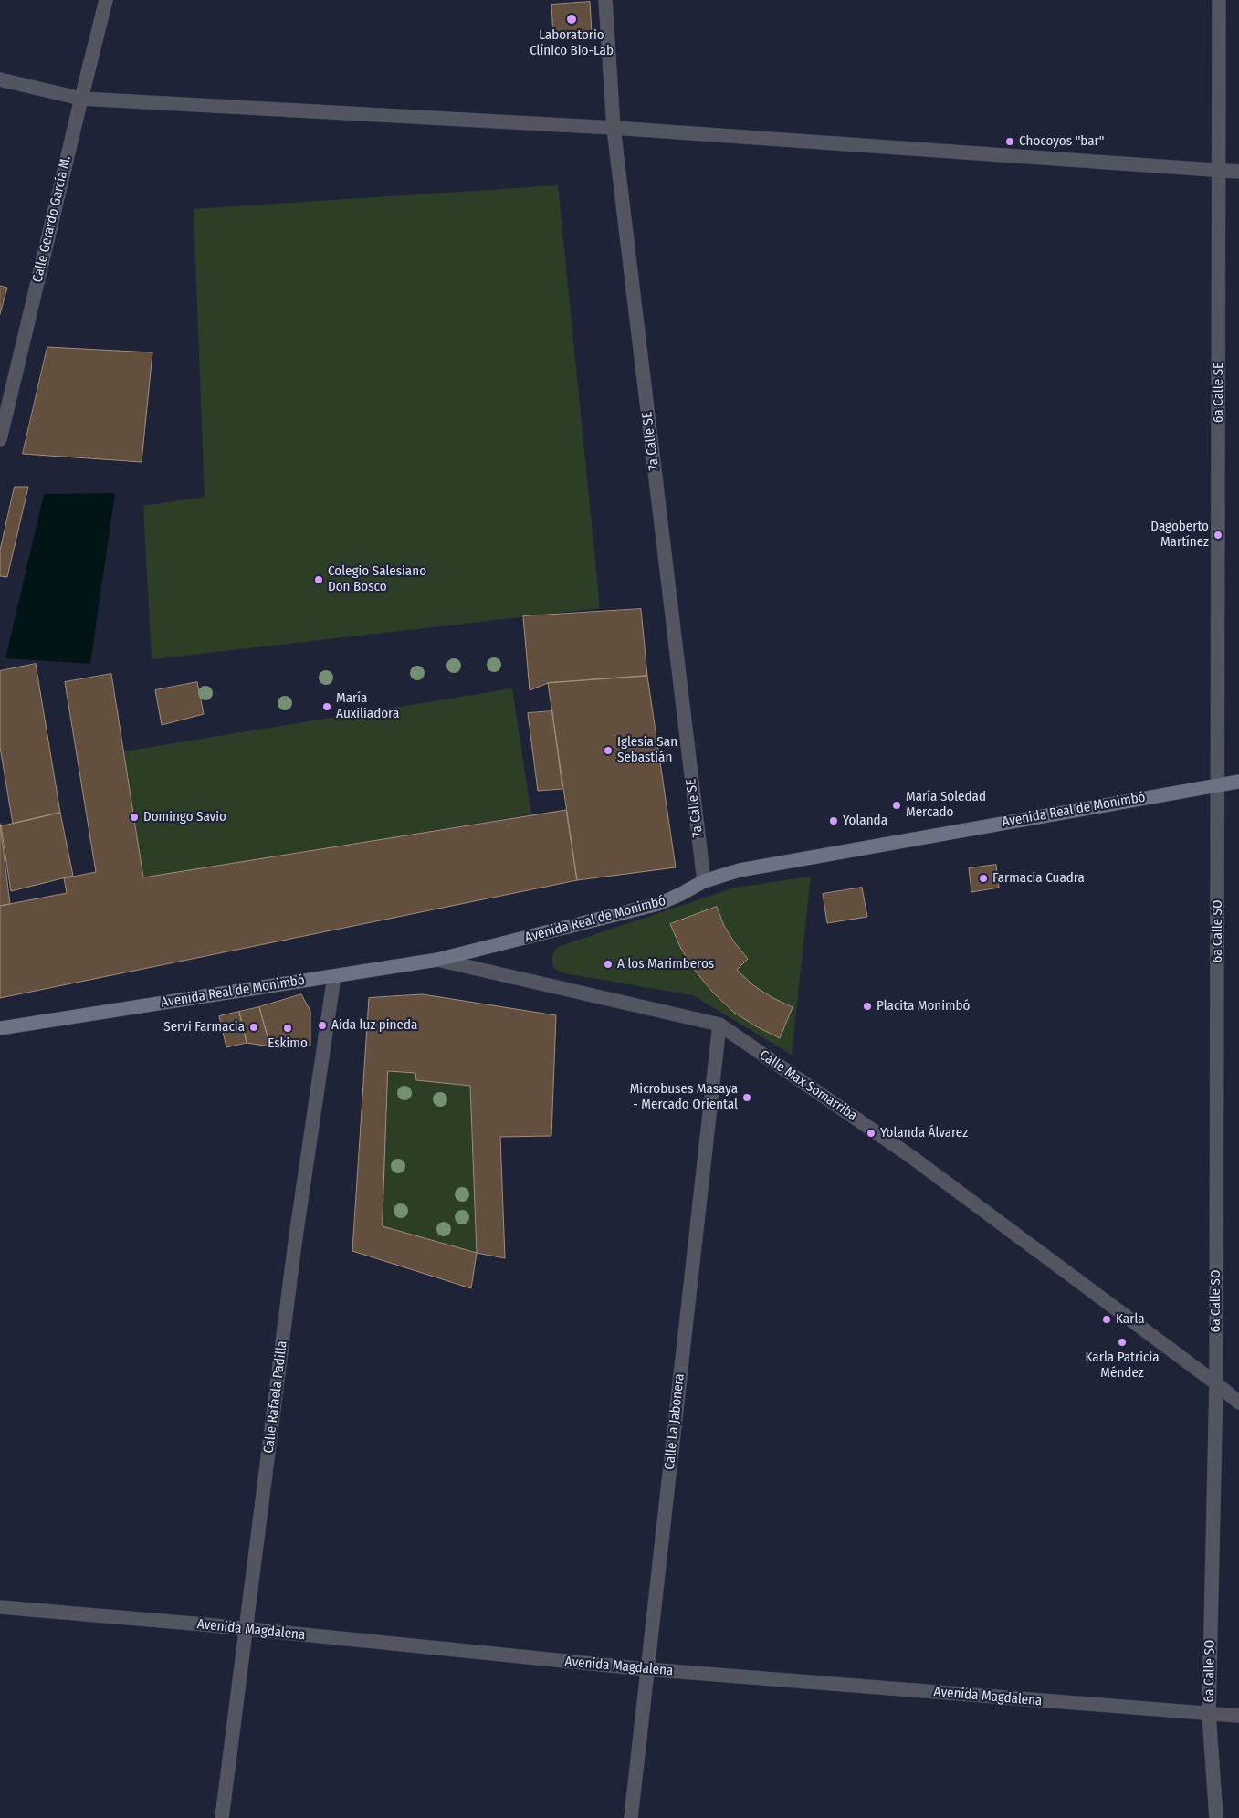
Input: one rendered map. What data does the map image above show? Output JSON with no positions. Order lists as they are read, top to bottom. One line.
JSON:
{"streets":{"street":["Calle Gerardo García M.","6a Calle SE","7a Calle SE","Avenida Real de Monimbó","6a Calle SO","Calle Max Somarriba","Calle Rafaela Padilla","Calle La Jabonera","Avenida Magdalena"]},"crossings":[["6a Calle SE","Avenida Real de Monimbó"],["6a Calle SE","6a Calle SO"],["7a Calle SE","Avenida Real de Monimbó"],["Avenida Real de Monimbó","6a Calle SO"],["Avenida Real de Monimbó","Calle Max Somarriba"],["Avenida Real de Monimbó","Calle Rafaela Padilla"],["6a Calle SO","Calle Max Somarriba"],["6a Calle SO","Avenida Magdalena"],["Calle Max Somarriba","Calle La Jabonera"],["Calle Rafaela Padilla","Avenida Magdalena"],["Calle La Jabonera","Avenida Magdalena"]],"places":["Laboratorio Clínico Bio-Lab","Chocoyos \"bar\"","Dagoberto Martínez","Colegio Salesiano Don Bosco","María Auxiliadora","Iglesia San Sebastián","María Soledad Mercado","Domingo Savio","Yolanda","Farmacia Cuadra","A los Marimberos","Placita Monimbó","Aida luz pineda","Servi Farmacia","Eskimo","Microbuses Masaya - Mercado Oriental","Yolanda Álvarez","Karla","Karla Patricia Méndez"]}
